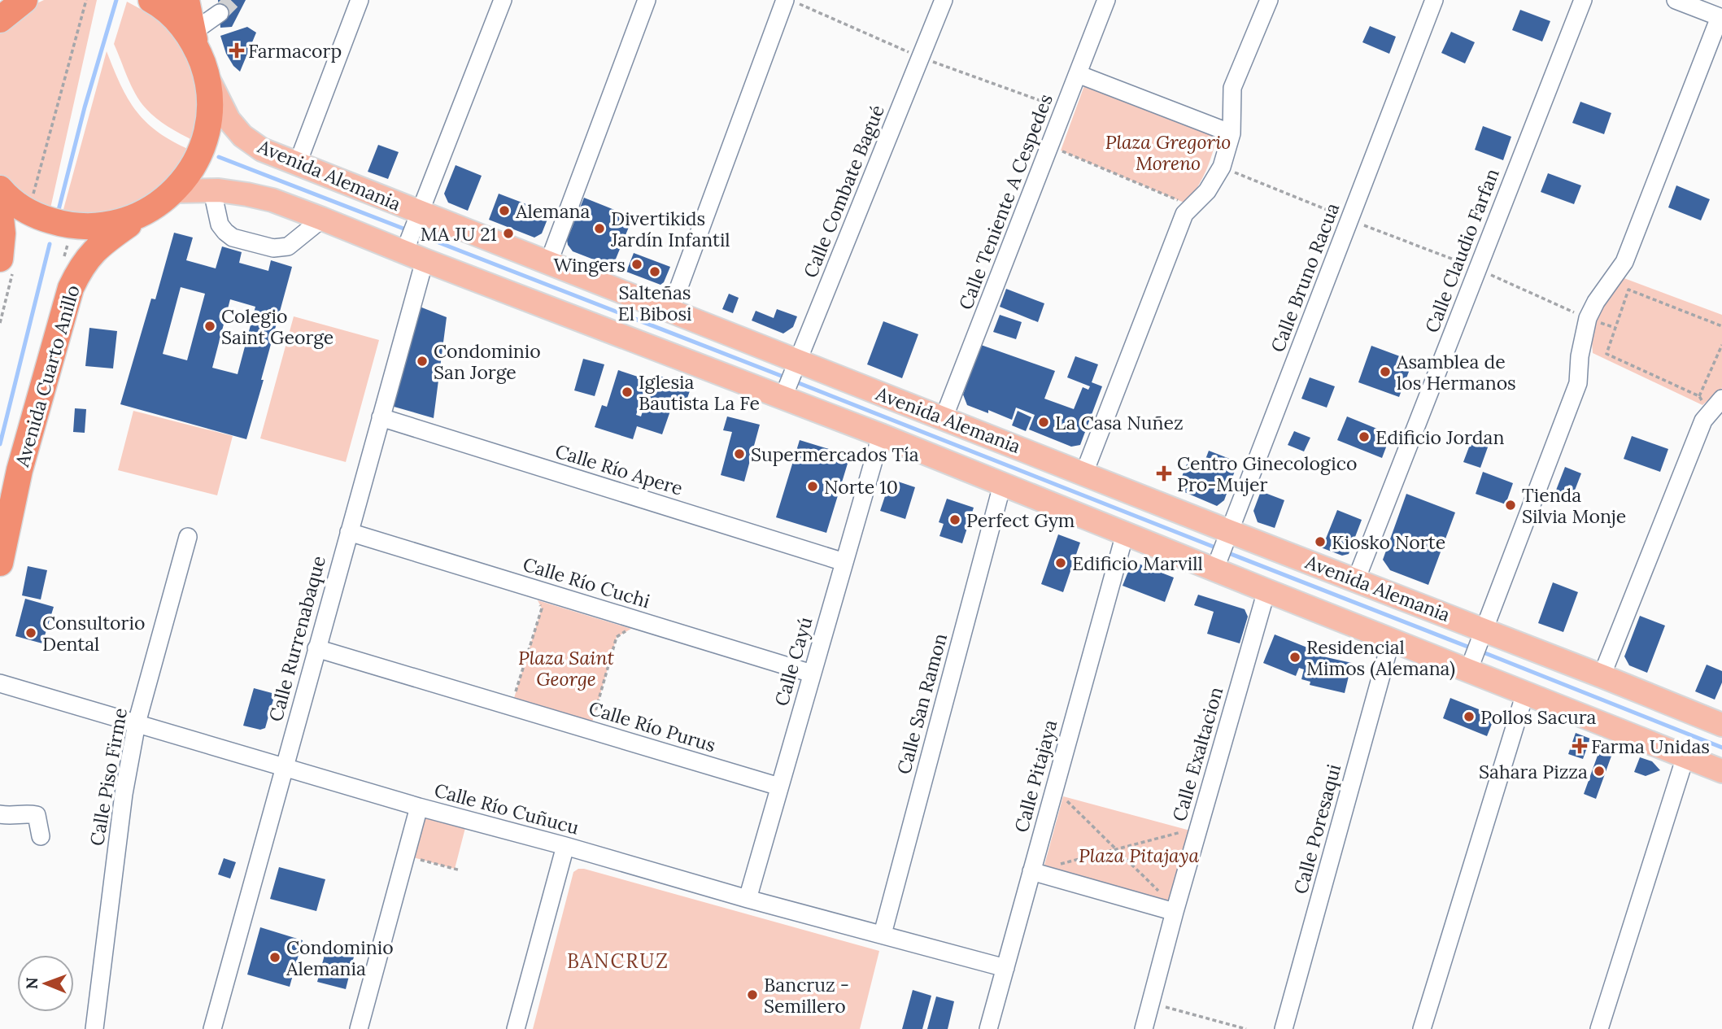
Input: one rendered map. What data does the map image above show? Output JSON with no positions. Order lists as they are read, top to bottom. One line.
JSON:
{"streets":{"highway":["Avenida Cuarto Anillo"],"main road":["Avenida Alemania"],"street":["Calle Combate Bagué","Calle Teniente A Cespedes","Calle Claudio Farfan","Calle Bruno Racua","Calle Río Apere","Calle Río Cuchi","Calle Rurrenabaque","Calle Cayú","Calle San Ramon","Calle Río Purus","Calle Exaltacion","Calle Pitajaya","Calle Piso Firme","Calle Río Cuñucu","Calle Poresaqui"]},"crossings":[["Avenida Alemania","Calle Combate Bagué"],["Avenida Alemania","Calle Teniente A Cespedes"],["Avenida Alemania","Calle Claudio Farfan"],["Avenida Alemania","Calle Bruno Racua"],["Avenida Alemania","Avenida Cuarto Anillo"],["Avenida Alemania","Calle Rurrenabaque"],["Avenida Alemania","Calle Cayú"],["Avenida Alemania","Calle San Ramon"],["Avenida Alemania","Calle Exaltacion"],["Avenida Alemania","Calle Pitajaya"],["Avenida Alemania","Calle Poresaqui"],["Calle Río Apere","Calle Rurrenabaque"],["Calle Río Apere","Calle Cayú"],["Calle Río Cuchi","Calle Rurrenabaque"],["Calle Río Cuchi","Calle Cayú"],["Calle Rurrenabaque","Calle Río Purus"],["Calle Rurrenabaque","Calle Río Cuñucu"],["Calle Cayú","Calle Río Purus"],["Calle Cayú","Calle Río Cuñucu"],["Calle San Ramon","Calle Río Cuñucu"],["Calle Pitajaya","Calle Río Cuñucu"],["Calle Piso Firme","Calle Río Cuñucu"]],"districts":["BANCRUZ"],"parks":["Plaza Gregorio Moreno","Plaza Saint George","Plaza Pitajaya"],"places":{"health":["Farmacorp","Centro Ginecologico Pro-Mujer","Farma Unidas"],"other":["Alemana","Divertikids Jardín Infantil","MA JU 21","Wingers","Salteñas El Bibosi","Colegio Saint George","Condominio San Jorge","Asamblea de los Hermanos","Iglesia Bautista La Fe","La Casa Nuñez","Edificio Jordan","Supermercados Tía","Norte 10","Tienda Silvia Monje","Perfect Gym","Kiosko Norte","Edificio Marvill","Consultorio Dental","Residencial Mimos (Alemana)","Pollos Sacura","Sahara Pizza","Condominio Alemania","Bancruz - Semillero"]},"north":"left"}
